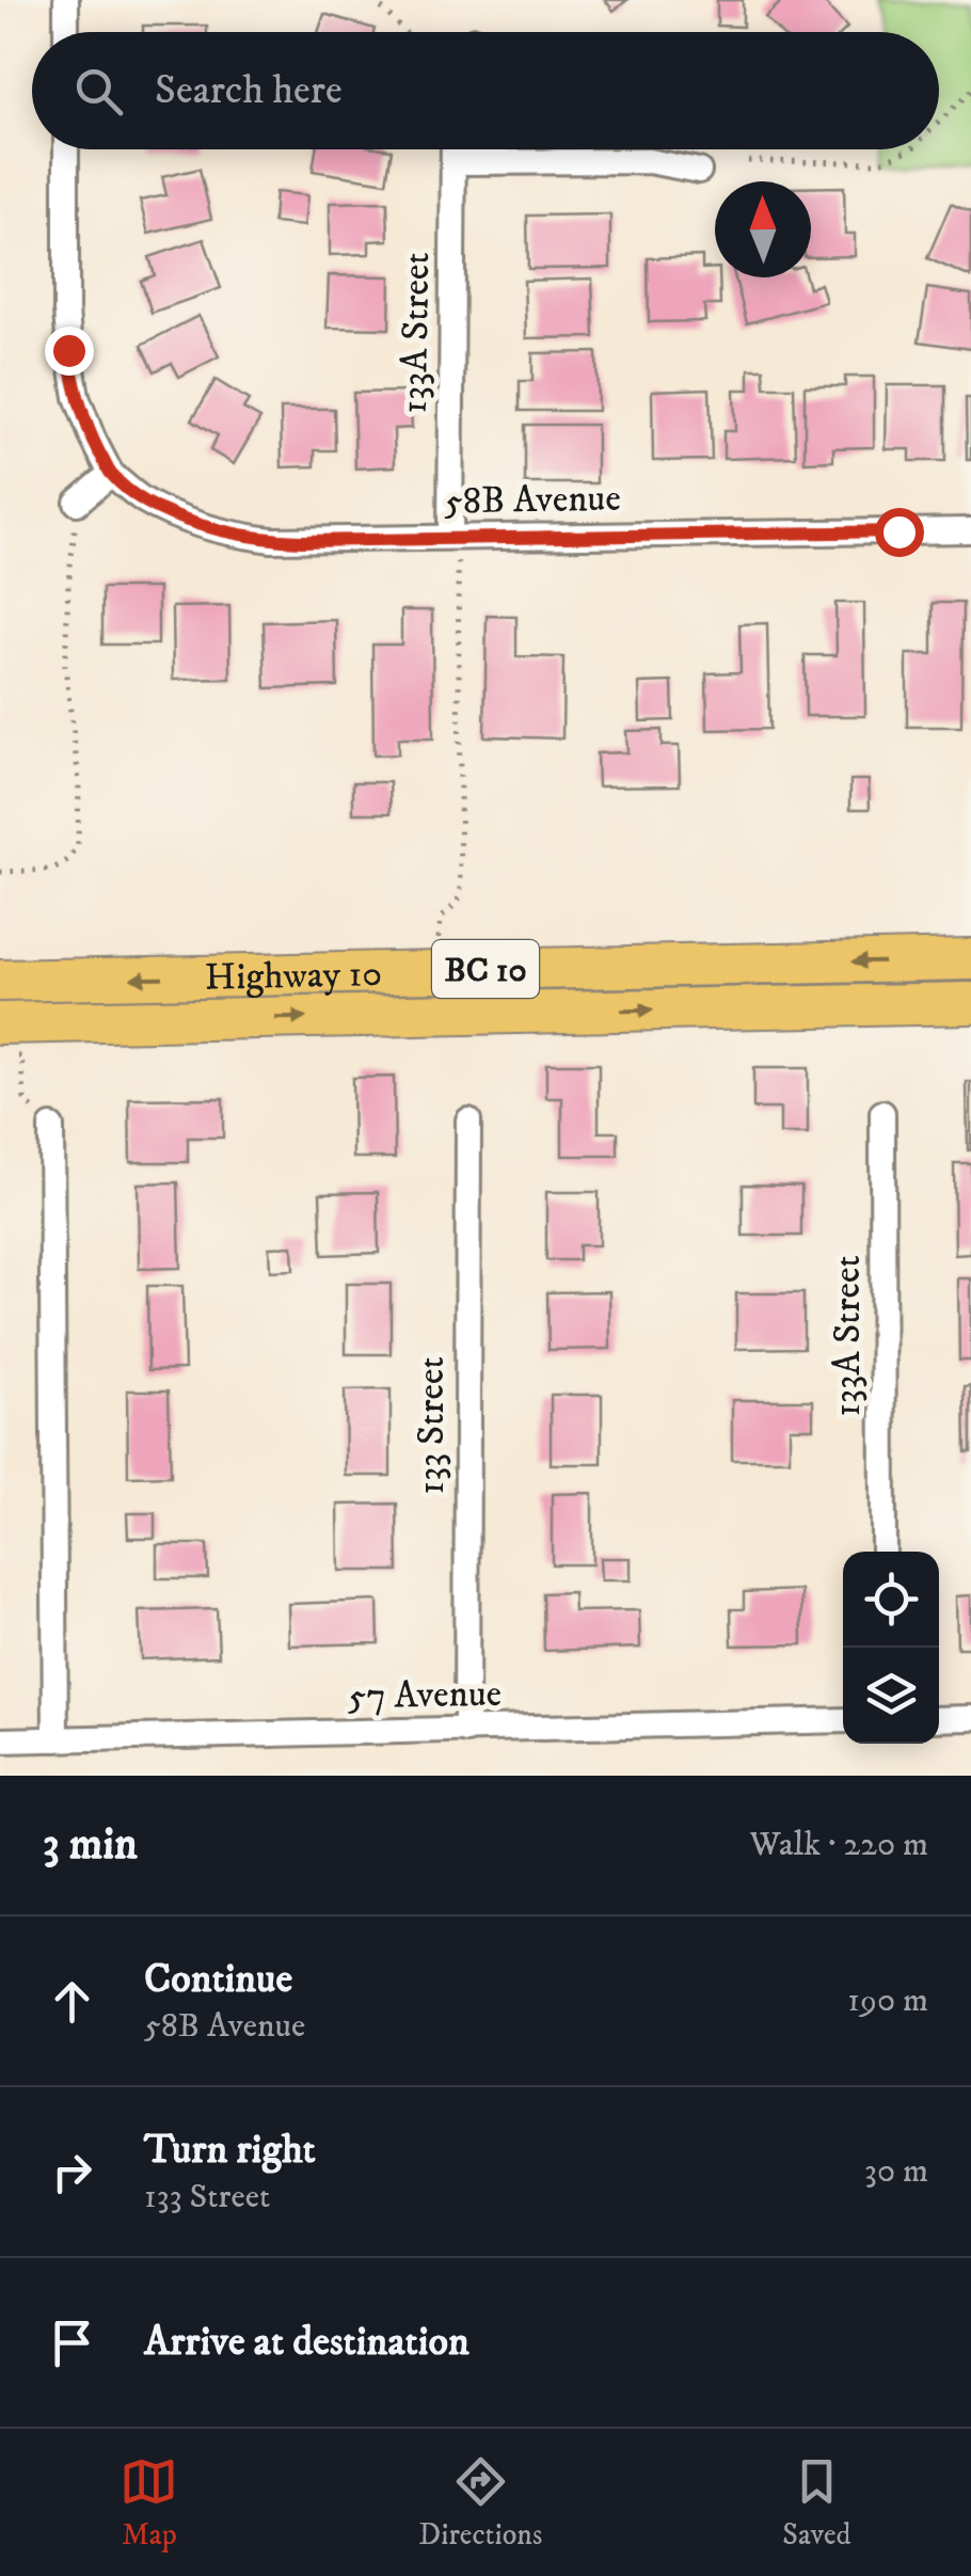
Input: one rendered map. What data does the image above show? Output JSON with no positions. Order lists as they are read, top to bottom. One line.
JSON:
{"streets":{"highway":["BC 10","Highway 10"],"street":["133A Street","58B Avenue","133 Street","57 Avenue"]},"crossings":[["133A Street","58B Avenue"],["133 Street","57 Avenue"]],"north":"top","page":{"search":"Search here","heading":["3 min","Walk · 220 m"],"list":[["Continue","58B Avenue","190 m"],["Turn right","133 Street","30 m"],"Arrive at destination"],"nav":["Map","Directions","Saved"]}}
